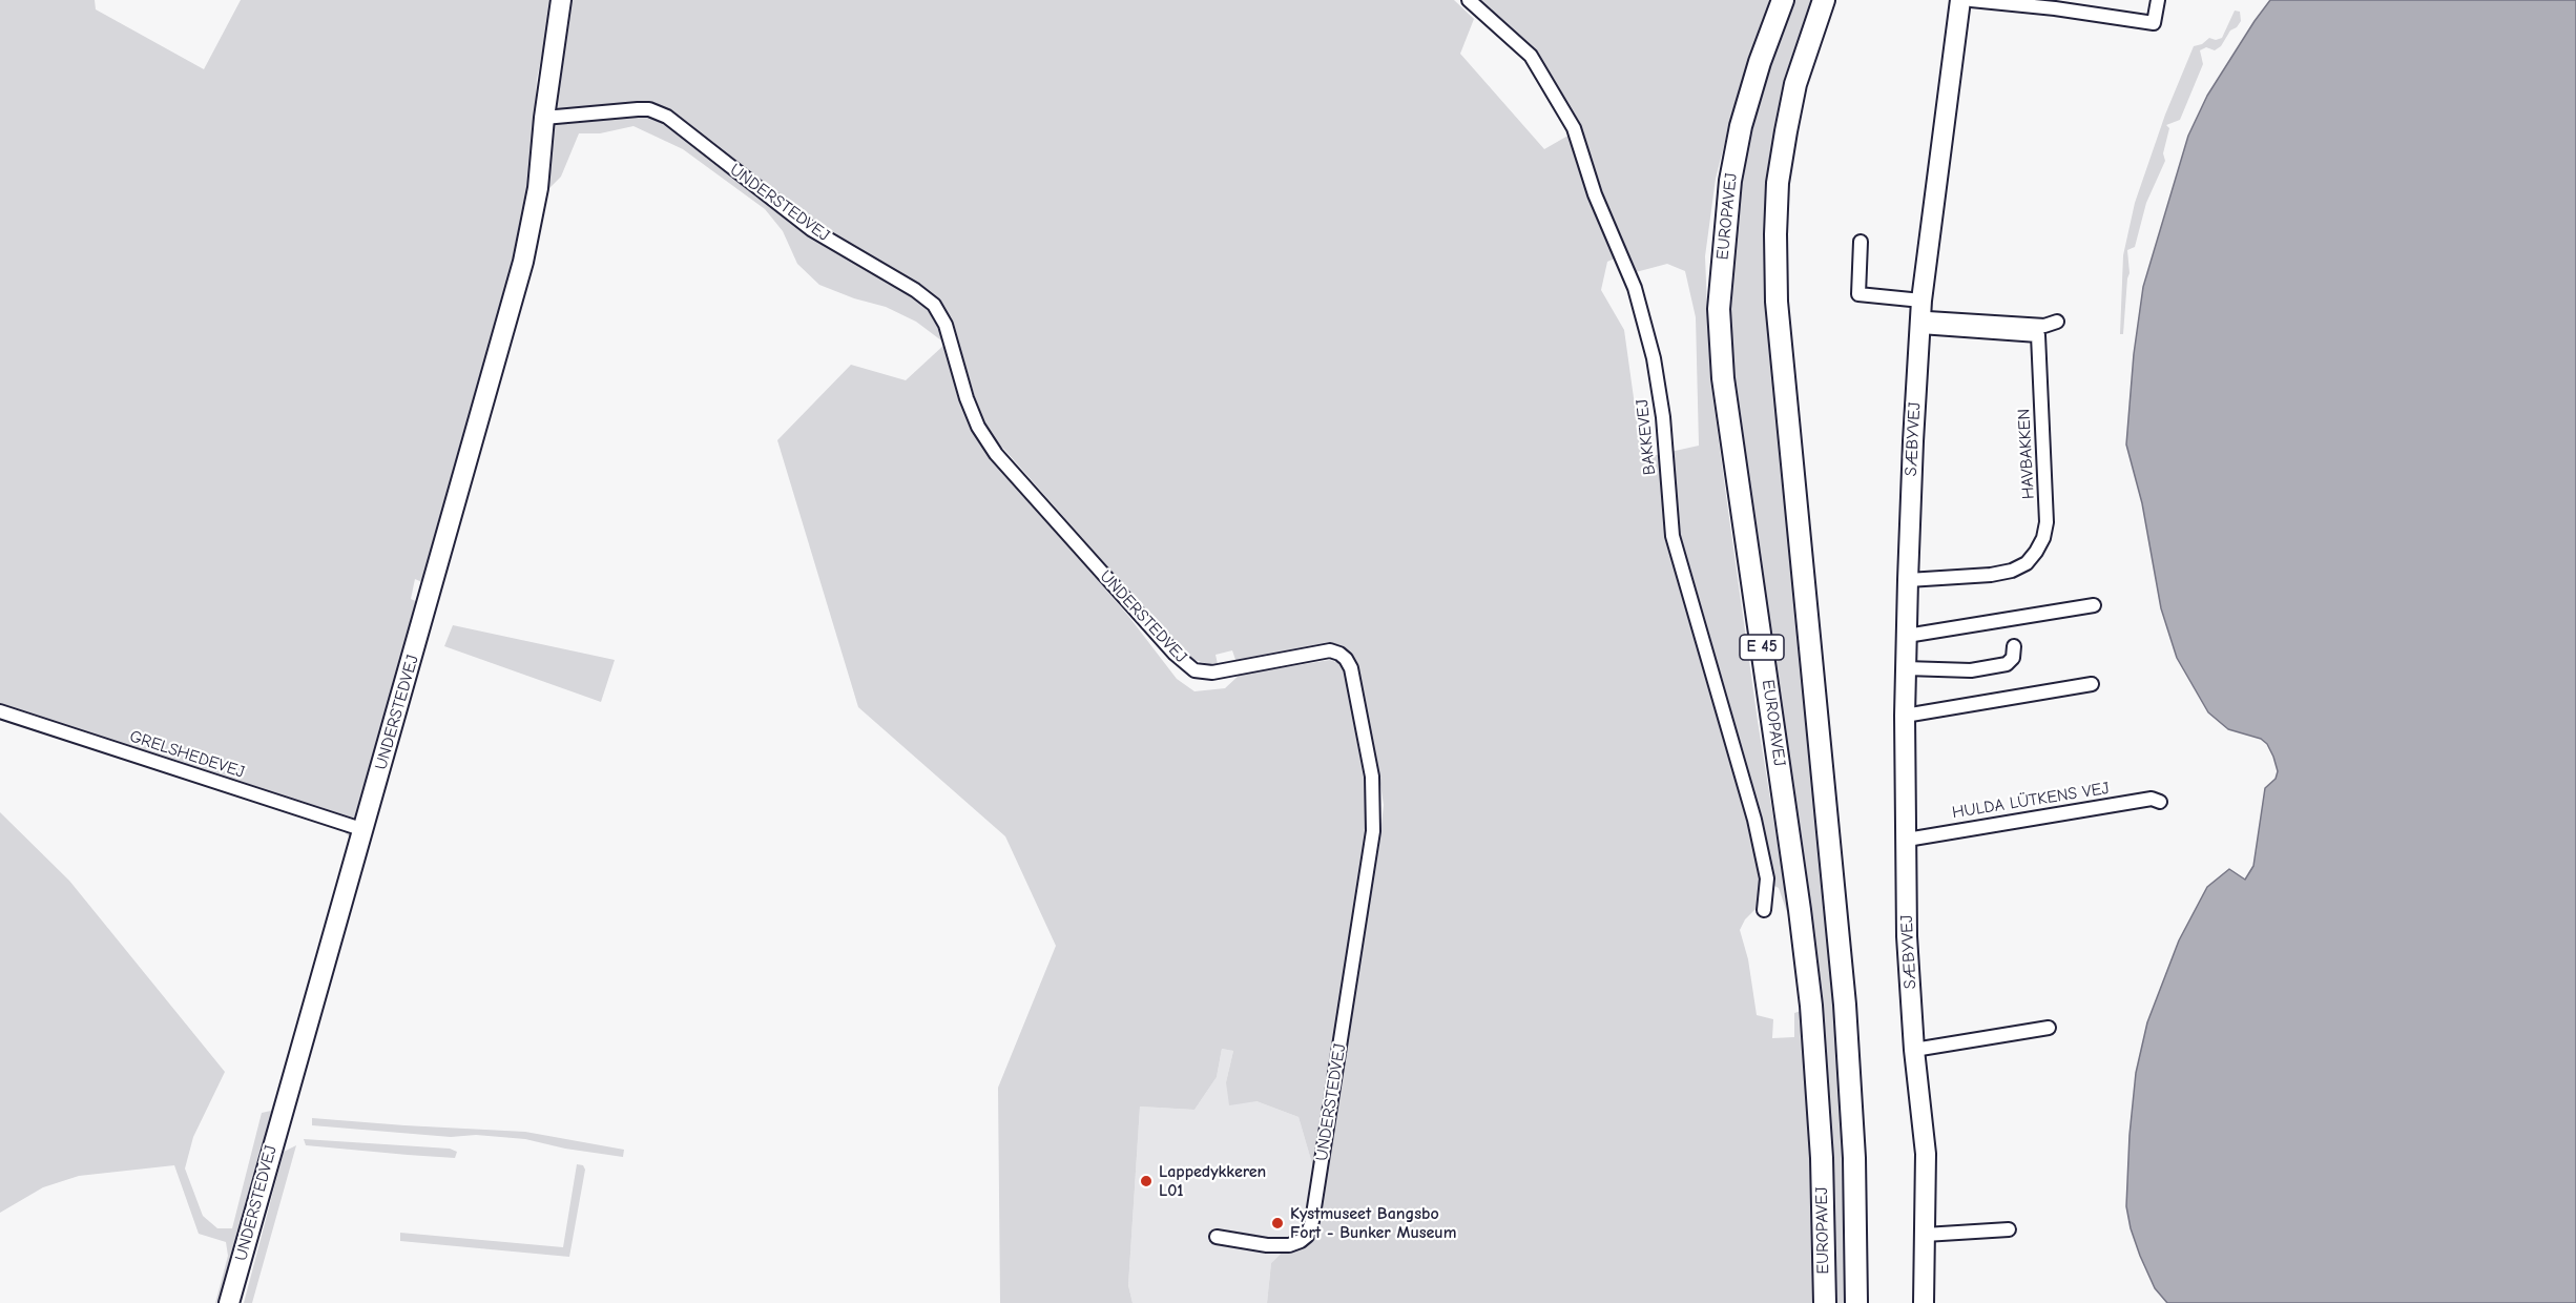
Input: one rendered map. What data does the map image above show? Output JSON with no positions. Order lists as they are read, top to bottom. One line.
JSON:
{"streets":{"main road":["EUROPAVEJ","E 45"],"street":["UNDERSTEDVEJ","BAKKEVEJ","SÆBYVEJ","HAVBAKKEN","GRELSHEDEVEJ","HULDA LÜTKENS VEJ"]},"crossings":[["UNDERSTEDVEJ","GRELSHEDEVEJ"],["SÆBYVEJ","HAVBAKKEN"],["SÆBYVEJ","HULDA LÜTKENS VEJ"]],"places":["Lappedykkeren L01","Kystmuseet Bangsbo Fort - Bunker Museum"]}
